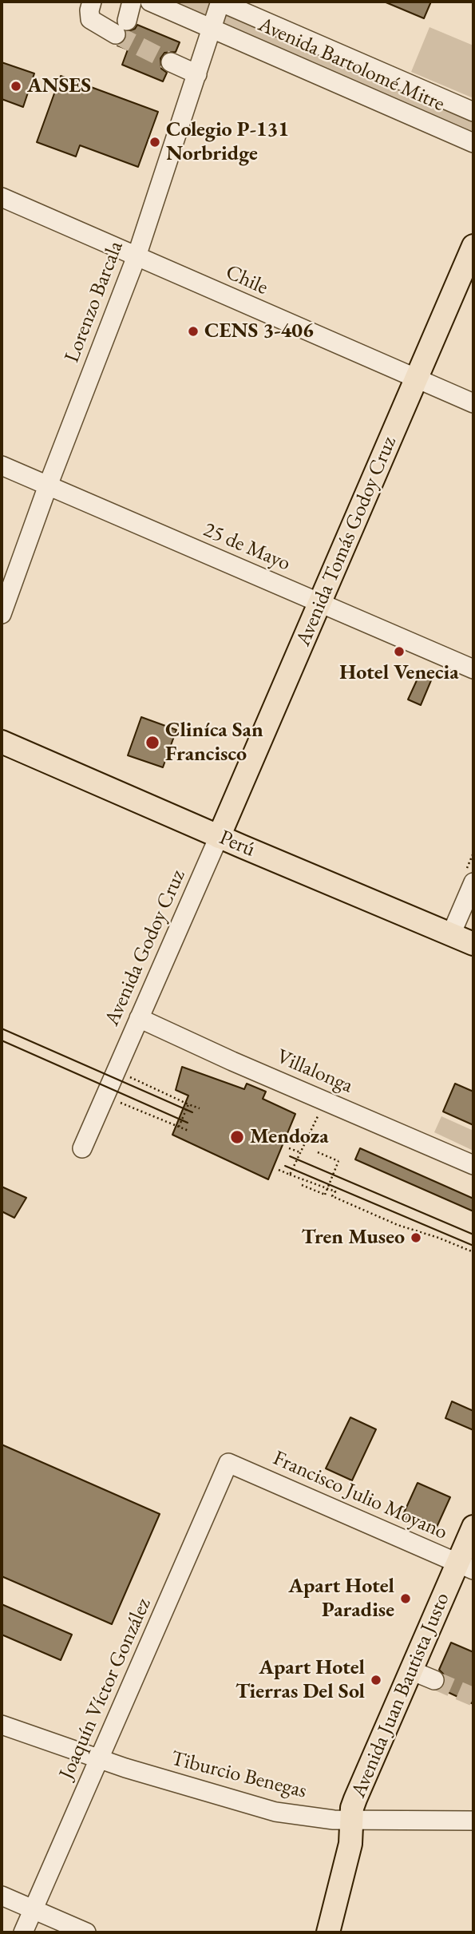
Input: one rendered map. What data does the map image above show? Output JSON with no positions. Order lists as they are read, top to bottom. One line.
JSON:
{"streets":{"main road":["Avenida Tomás Godoy Cruz","Perú","Avenida Juan Bautista Justo"],"street":["Avenida Bartolomé Mitre","Chile","Lorenzo Barcala","25 de Mayo","Avenida Godoy Cruz","Villalonga","Francisco Julio Moyano","Joaquín Víctor González","Tiburcio Benegas"]},"crossings":[["Avenida Bartolomé Mitre","Lorenzo Barcala"],["Chile","Lorenzo Barcala"],["Chile","Avenida Tomás Godoy Cruz"],["Lorenzo Barcala","25 de Mayo"],["Avenida Tomás Godoy Cruz","25 de Mayo"],["Avenida Tomás Godoy Cruz","Perú"],["Avenida Tomás Godoy Cruz","Avenida Godoy Cruz"],["Perú","Avenida Godoy Cruz"],["Avenida Godoy Cruz","Villalonga"],["Francisco Julio Moyano","Joaquín Víctor González"],["Francisco Julio Moyano","Avenida Juan Bautista Justo"],["Joaquín Víctor González","Tiburcio Benegas"],["Avenida Juan Bautista Justo","Tiburcio Benegas"]],"places":["ANSES","Colegio P-131 Norbridge","CENS 3-406","Hotel Venecia","Cliníca San Francisco","Mendoza","Tren Museo","Apart Hotel Paradise","Apart Hotel Tierras Del Sol"]}
